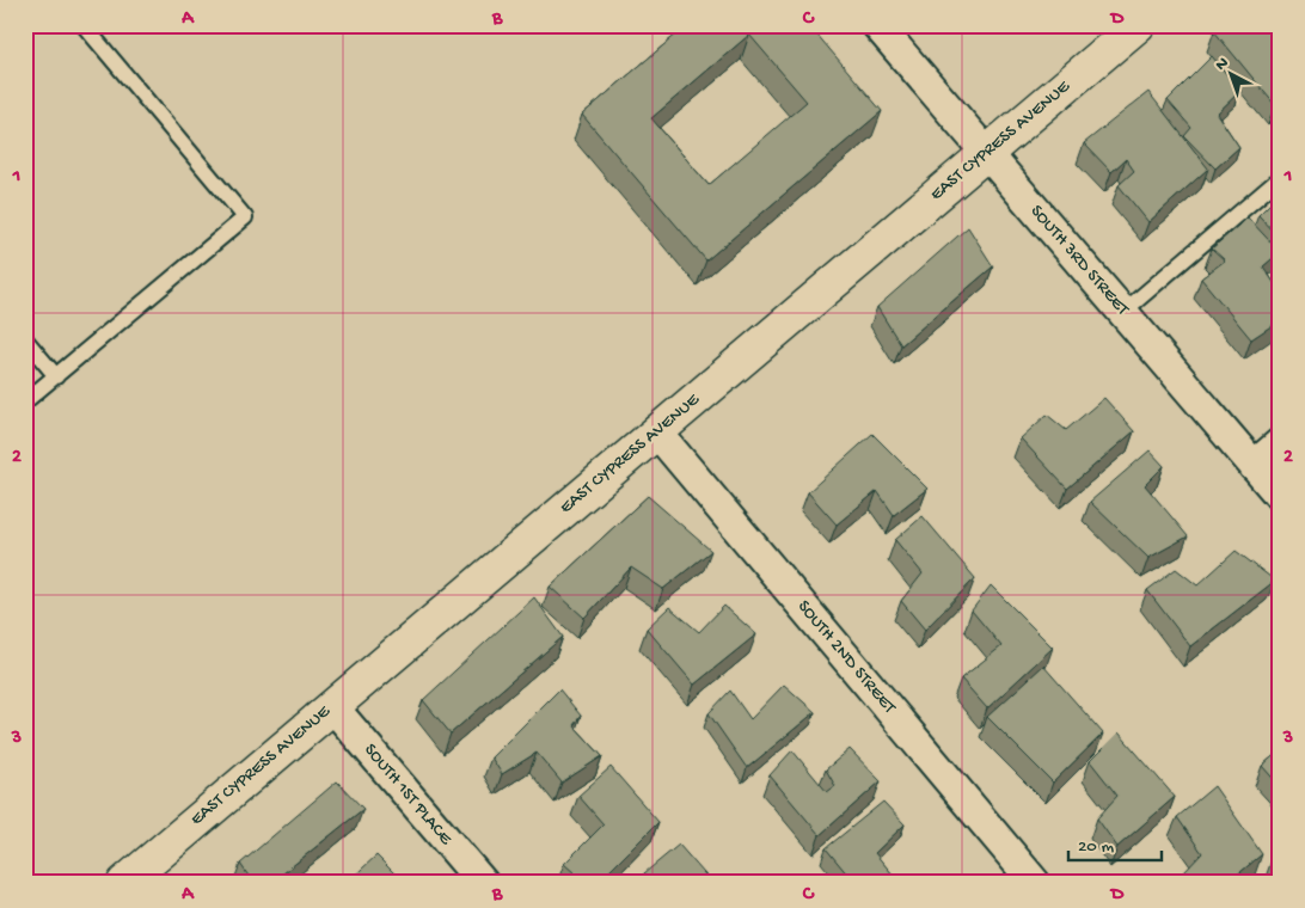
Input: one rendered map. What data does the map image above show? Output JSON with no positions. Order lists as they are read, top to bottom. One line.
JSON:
{"streets":{"street":["EAST CYPRESS AVENUE","SOUTH 3RD STREET","SOUTH 2ND STREET","SOUTH 1ST PLACE"]},"crossings":[["EAST CYPRESS AVENUE","SOUTH 3RD STREET"],["EAST CYPRESS AVENUE","SOUTH 2ND STREET"],["EAST CYPRESS AVENUE","SOUTH 1ST PLACE"]],"scale_bar":"20 m","north":"top left","grid":{"columns":["A","B","C","D"],"rows":["1","2","3"]}}
